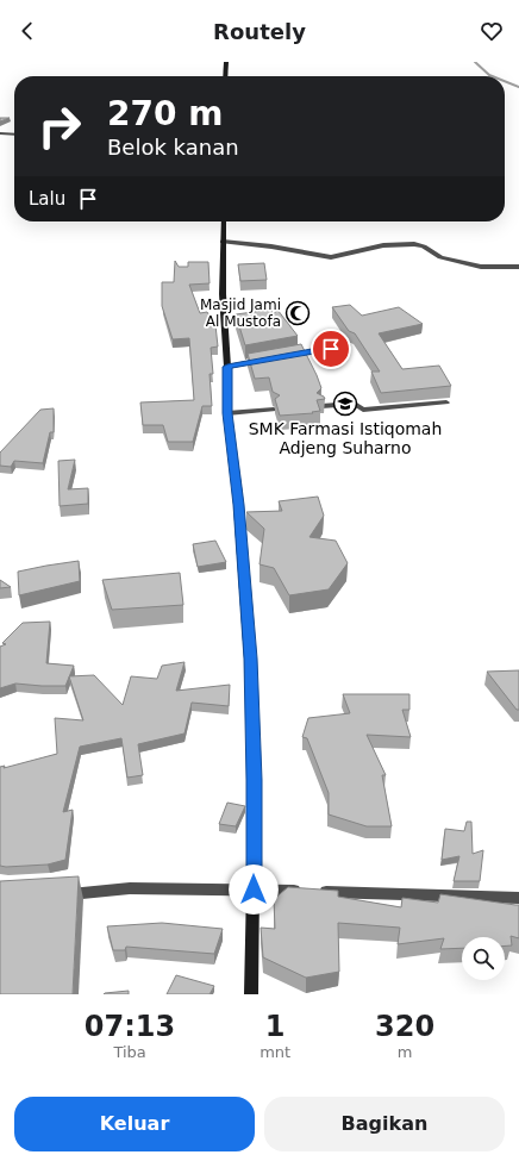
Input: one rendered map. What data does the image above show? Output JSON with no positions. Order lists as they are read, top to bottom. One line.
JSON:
{"places":{"mosque":["Masjid Jami Al Mustofa"],"school or university":["SMK Farmasi Istiqomah Adjeng Suharno"]},"page":{"header":"Routely","turn":["270 m","Belok kanan"],"then":"Lalu","eta":["07:13","Tiba","1","mnt","320","m"],"buttons":["Keluar","Bagikan"]}}
